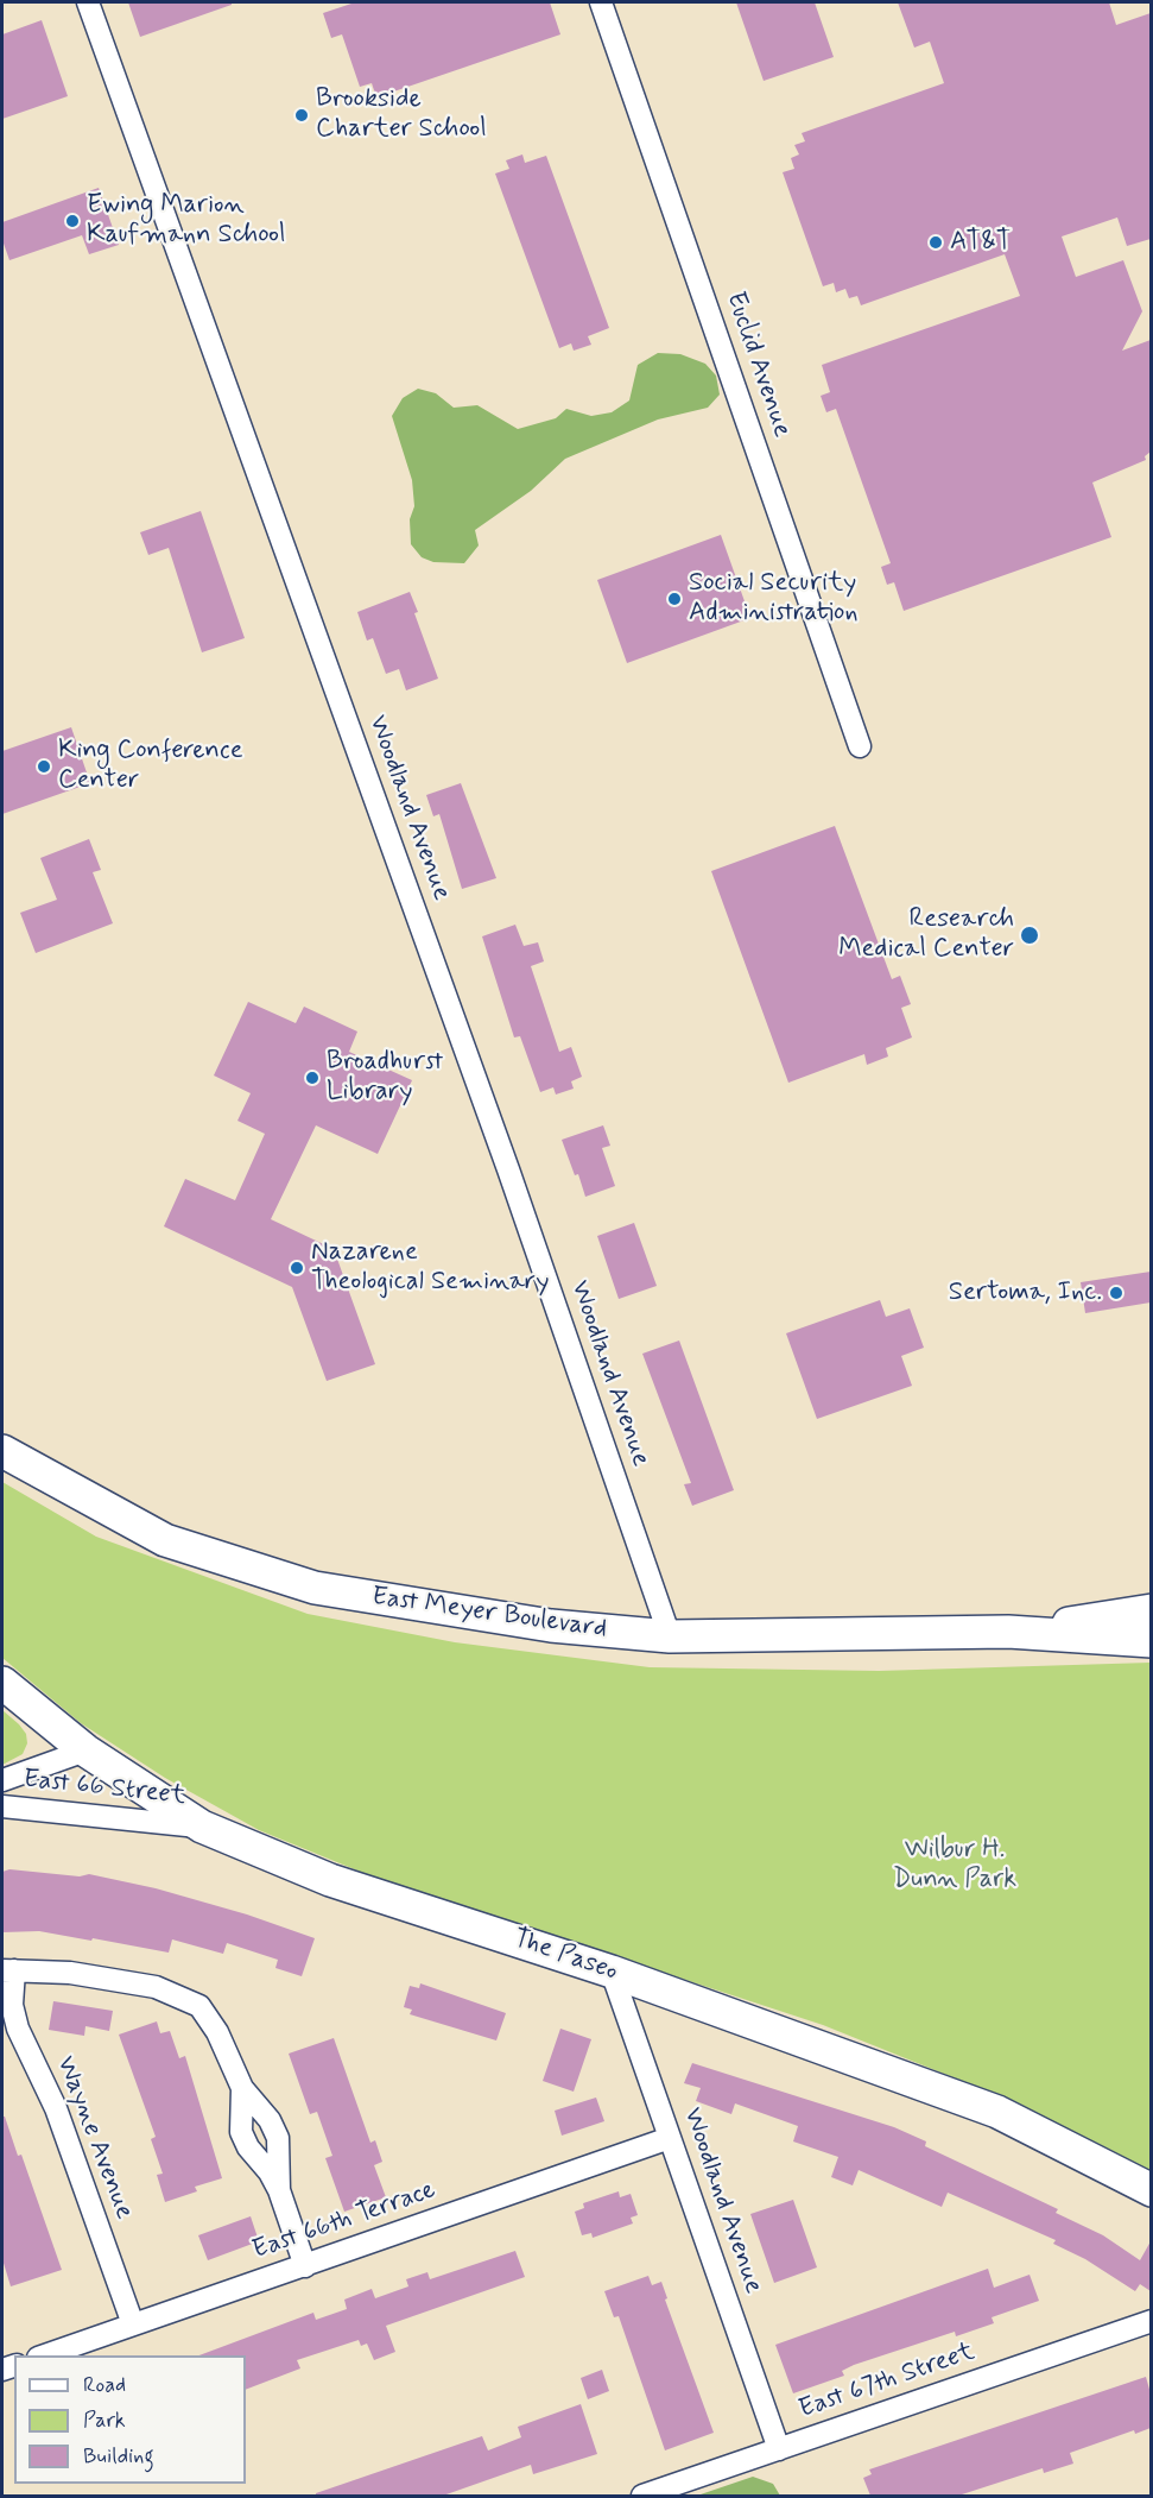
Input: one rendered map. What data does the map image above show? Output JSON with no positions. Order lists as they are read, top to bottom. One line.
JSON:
{"streets":{"main road":["East Meyer Boulevard","The Paseo"],"street":["Euclid Avenue","Woodland Avenue","East 66 Street","Wayne Avenue","East 66th Terrace","East 67th Street"]},"crossings":[["Woodland Avenue","East Meyer Boulevard"],["Woodland Avenue","The Paseo"],["Woodland Avenue","East 66th Terrace"],["Woodland Avenue","East 67th Street"],["East 66 Street","The Paseo"],["Wayne Avenue","East 66th Terrace"]],"parks":["Wilbur H. Dunn Park"],"places":["Brookside Charter School","Ewing Marion Kaufmann School","AT&T","Social Security Administration","King Conference Center","Research Medical Center","Broadhurst Library","Nazarene Theological Seminary","Sertoma, Inc."],"legend":["Road","Park","Building"]}
